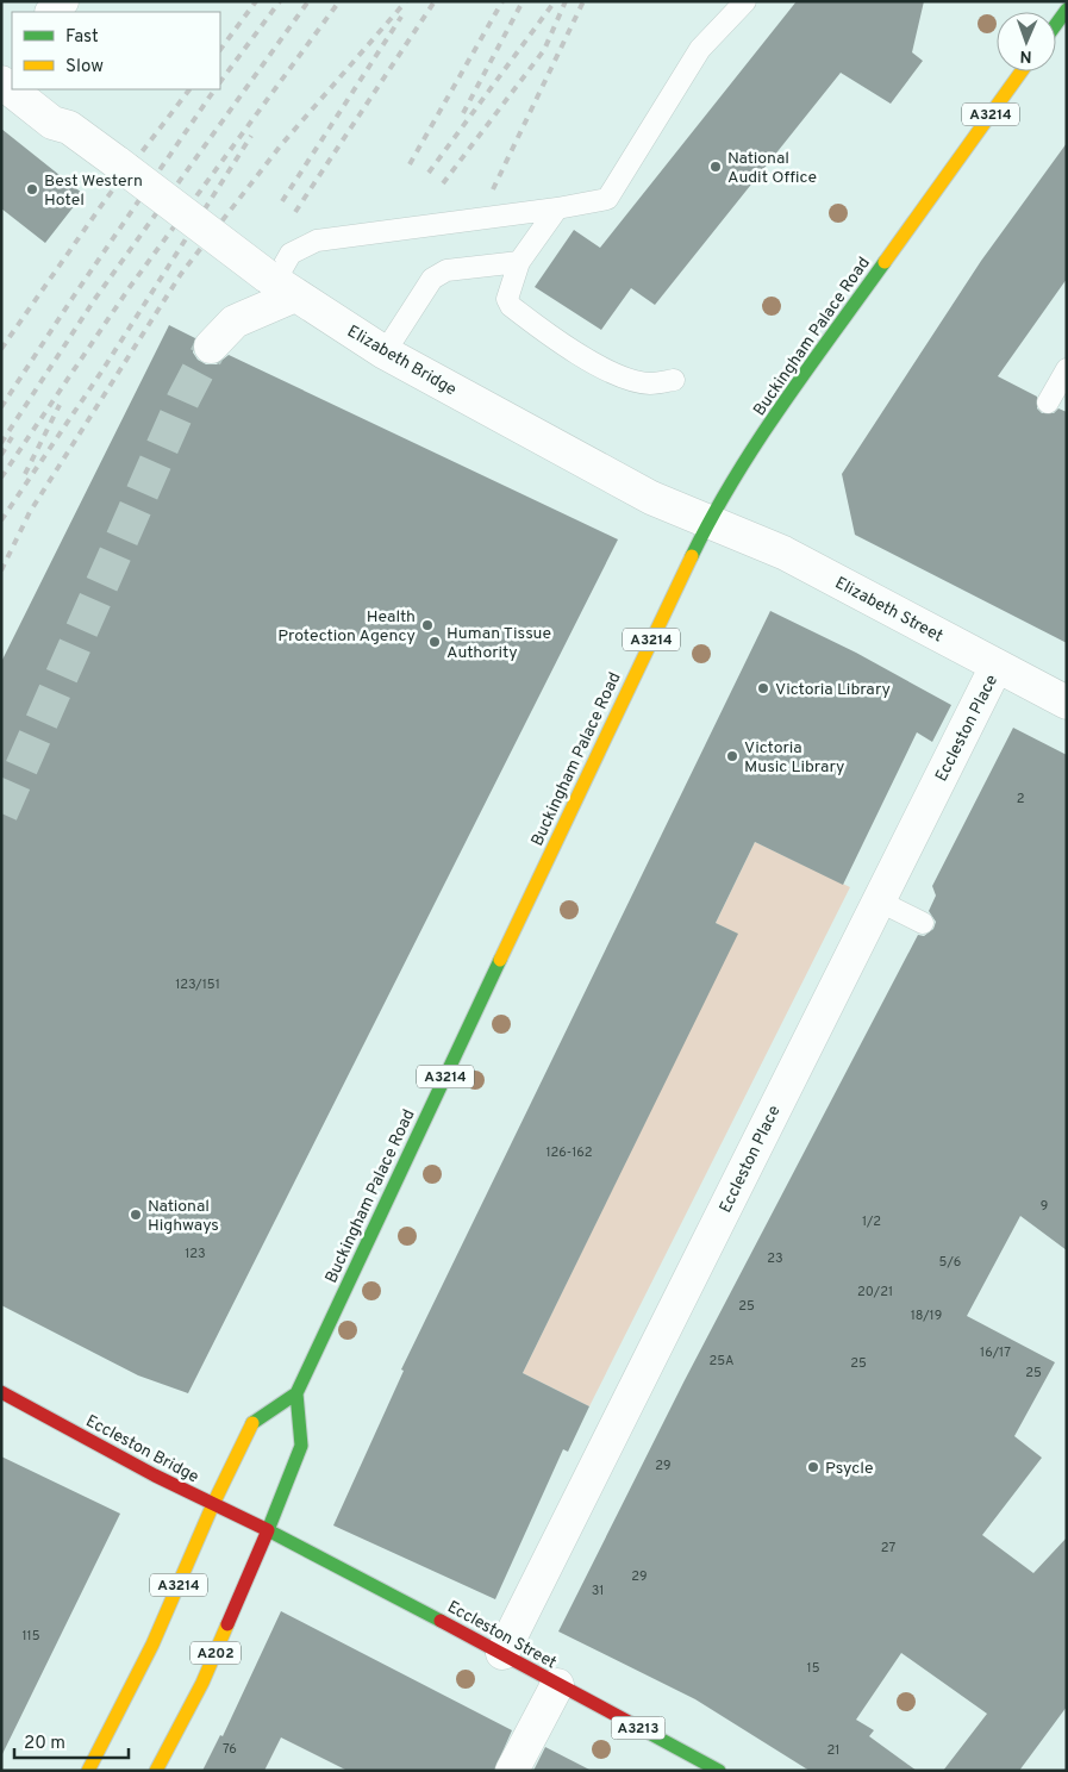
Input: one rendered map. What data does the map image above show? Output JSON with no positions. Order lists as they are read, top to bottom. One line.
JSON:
{"streets":{"main road":["A3214","Buckingham Palace Road","Eccleston Bridge","Eccleston Street","A202","A3213"],"street":["Elizabeth Bridge","Elizabeth Street","Eccleston Place"]},"crossings":[["A3214","Buckingham Palace Road"],["A3214","Eccleston Bridge"],["Buckingham Palace Road","Elizabeth Bridge"],["Buckingham Palace Road","Elizabeth Street"],["Elizabeth Bridge","Elizabeth Street"],["Elizabeth Street","Eccleston Place"],["Eccleston Place","Eccleston Street"],["Eccleston Bridge","Eccleston Street"],["Eccleston Bridge","A202"],["Eccleston Street","A202"]],"places":["National Audit Office","Best Western Hotel","Health Protection Agency","Human Tissue Authority","Victoria Library","Victoria Music Library","National Highways","Psycle"],"house_numbers":["2","123/151","126-162","9","1/2","123","23","5/6","20/21","25","18/19","16/17","25A","25","25","29","27","29","31","115","15","76","21"],"legend":["Fast","Slow"],"scale_bar":"20 m","north":"bottom"}
